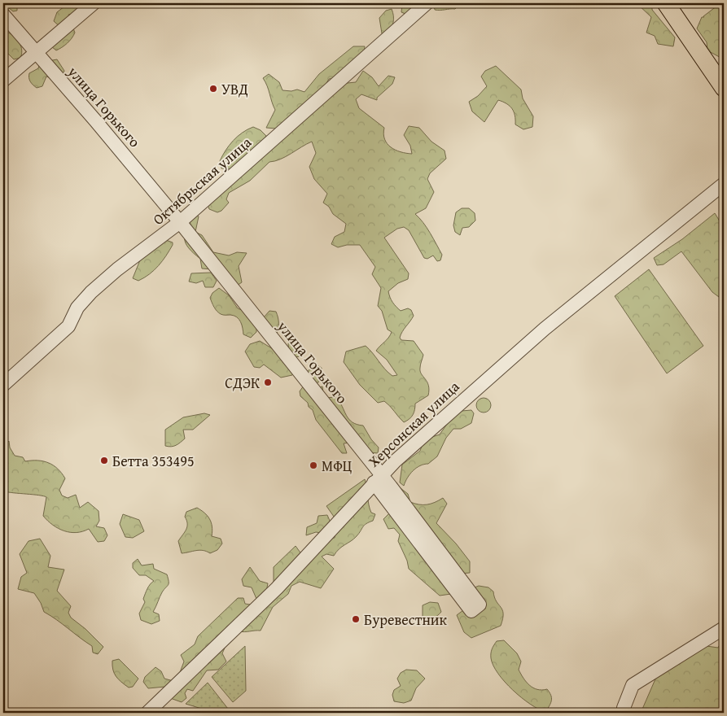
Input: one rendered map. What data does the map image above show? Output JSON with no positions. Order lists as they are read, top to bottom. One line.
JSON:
{"streets":{"street":["улица Горького","Октябрьская улица","Херсонская улица"]},"crossings":[["улица Горького","Октябрьская улица"],["улица Горького","Херсонская улица"]],"places":["УВД","СДЭК","Бетта 353495","МФЦ","Буревестник"]}
